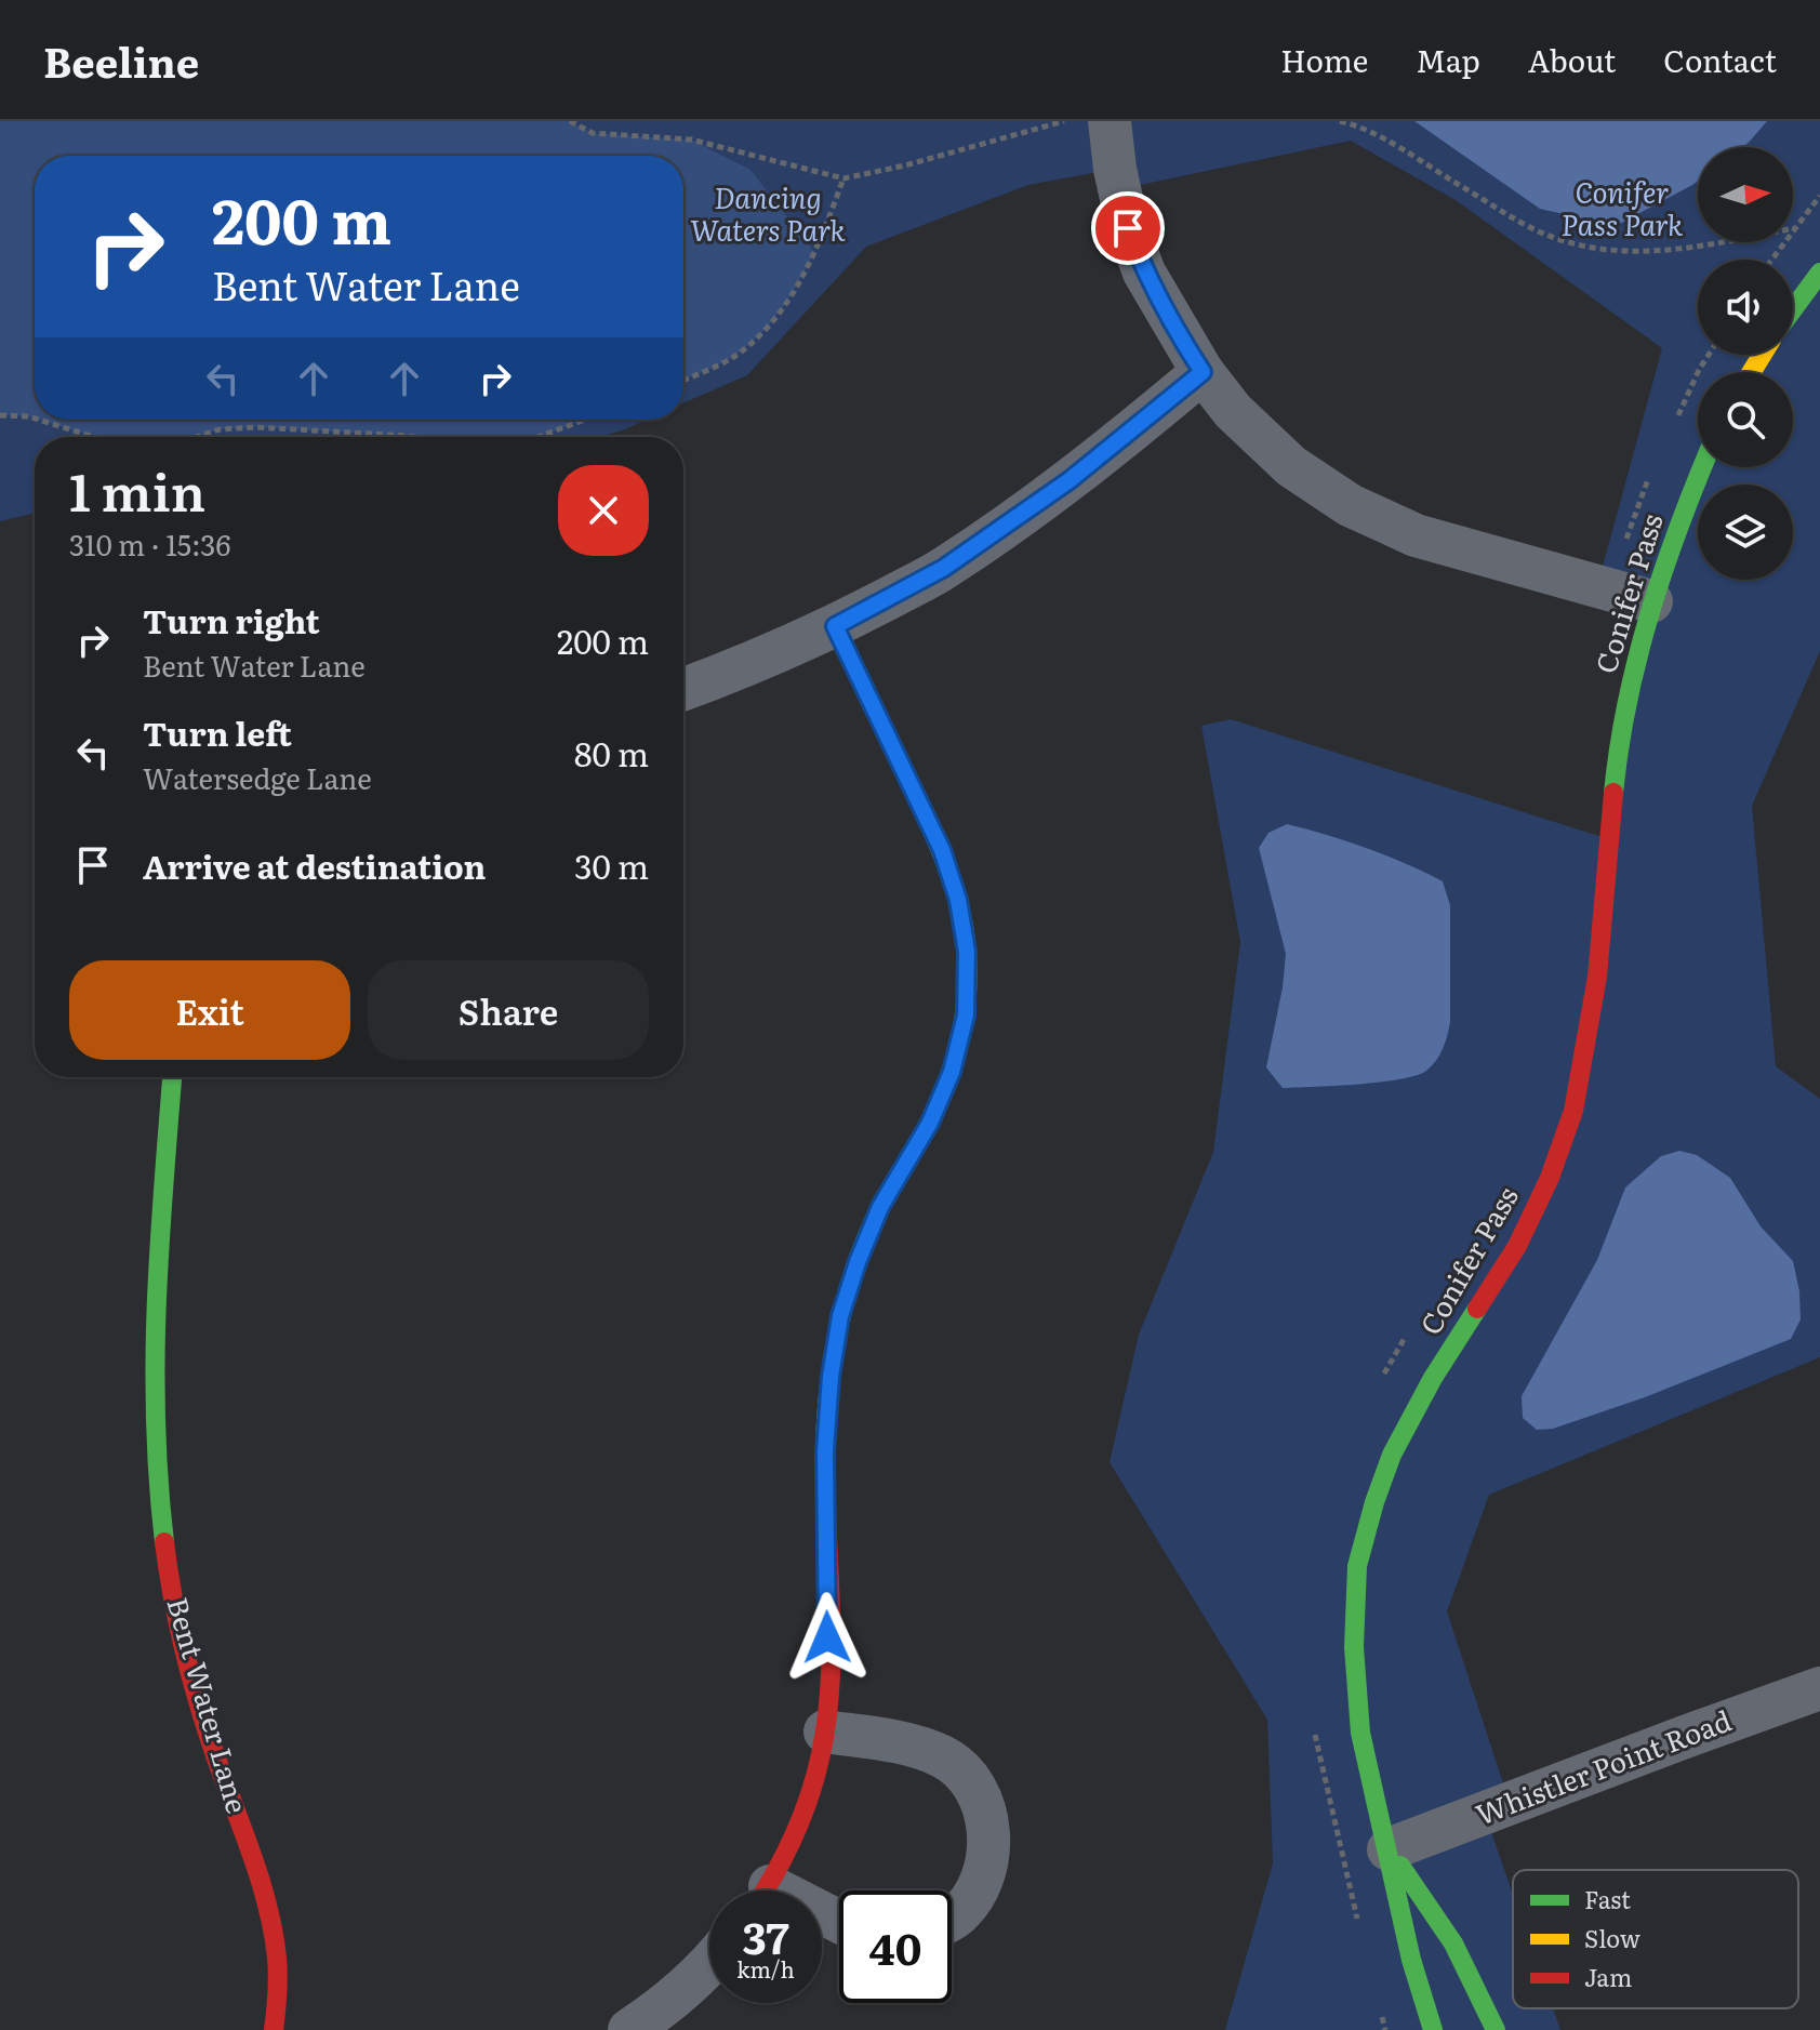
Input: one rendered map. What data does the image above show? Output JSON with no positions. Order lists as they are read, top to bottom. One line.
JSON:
{"streets":{"street":["Conifer Pass","Bent Water Lane","Whistler Point Road"]},"crossings":[["Conifer Pass","Whistler Point Road"]],"parks":["Conifer Pass Park","Dancing Waters Park"],"legend":["Fast","Slow","Jam"],"north":"right","page":{"header":"Beeline","nav":["Home","Map","About","Contact"],"turn":["200 m","Bent Water Lane"],"heading":["1 min","310 m · 15:36"],"list":[{"name":"Turn right","note":"Bent Water Lane","value":"200 m"},{"name":"Turn left","note":"Watersedge Lane","value":"80 m"},{"name":"Arrive at destination","value":"30 m"}],"buttons":["Exit","Share"],"speed":"37 km/h","limit":"40"}}
